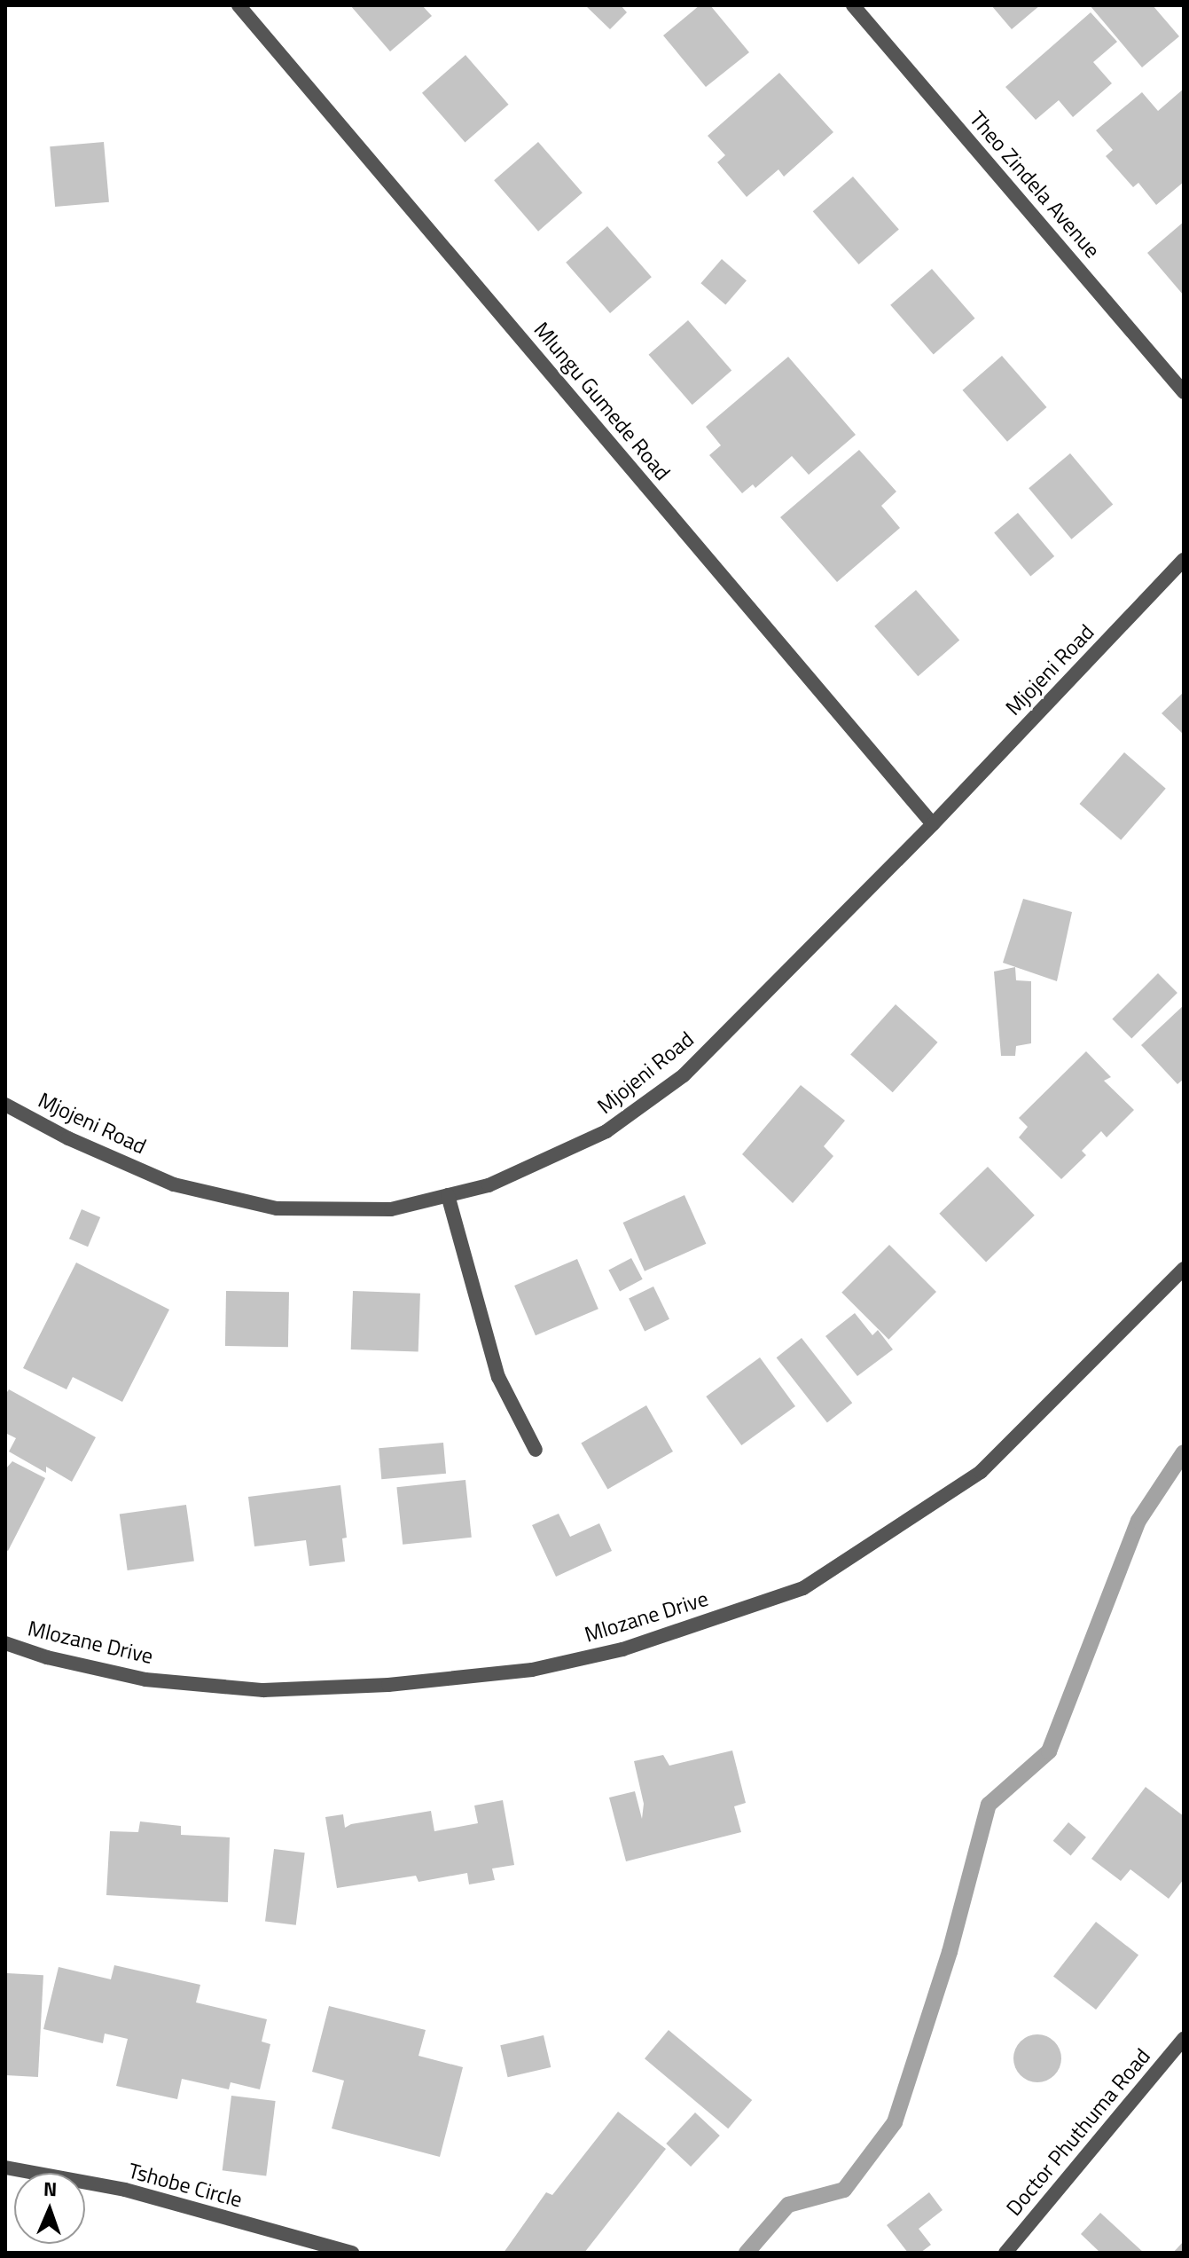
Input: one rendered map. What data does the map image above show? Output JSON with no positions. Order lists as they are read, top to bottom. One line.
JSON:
{"streets":{"street":["Theo Zindela Avenue","Mlungu Gumede Road","Mjojeni Road","Mlozane Drive","Doctor Phuthuma Road","Tshobe Circle"]},"crossings":[["Mlungu Gumede Road","Mjojeni Road"]],"north":"top"}
